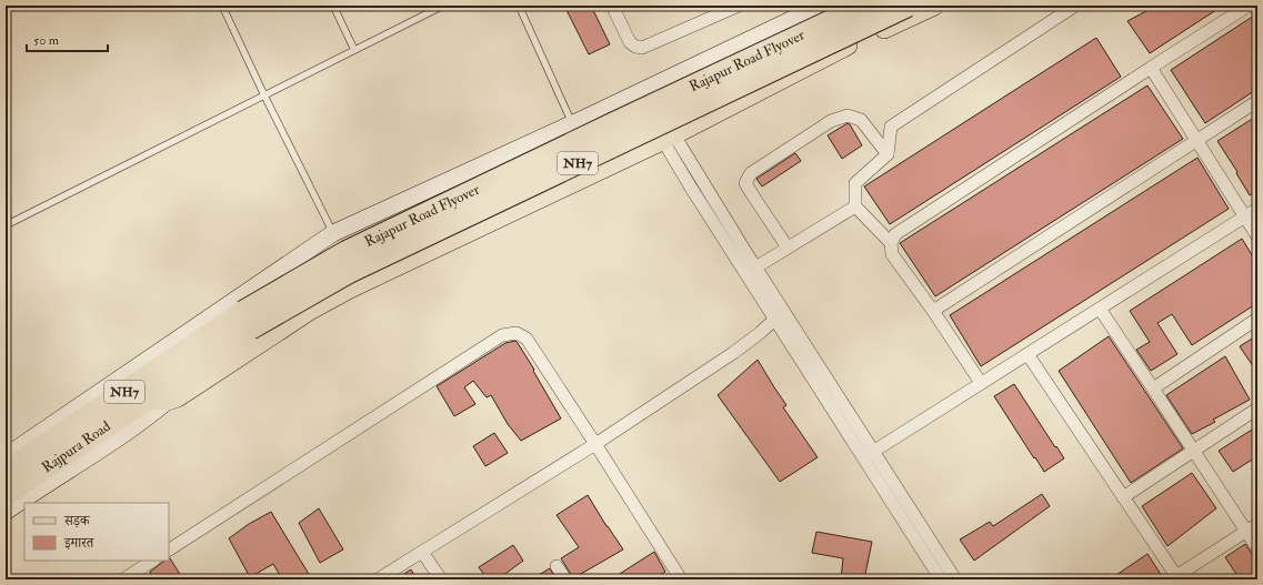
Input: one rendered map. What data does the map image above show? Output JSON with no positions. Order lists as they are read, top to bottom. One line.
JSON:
{"streets":{"highway":["Rajapur Road Flyover","NH7","Rajpura Road"]},"crossings":[["Rajapur Road Flyover","Rajpura Road"]],"legend":["सड़क","इमारत"],"scale_bar":"50 m"}
